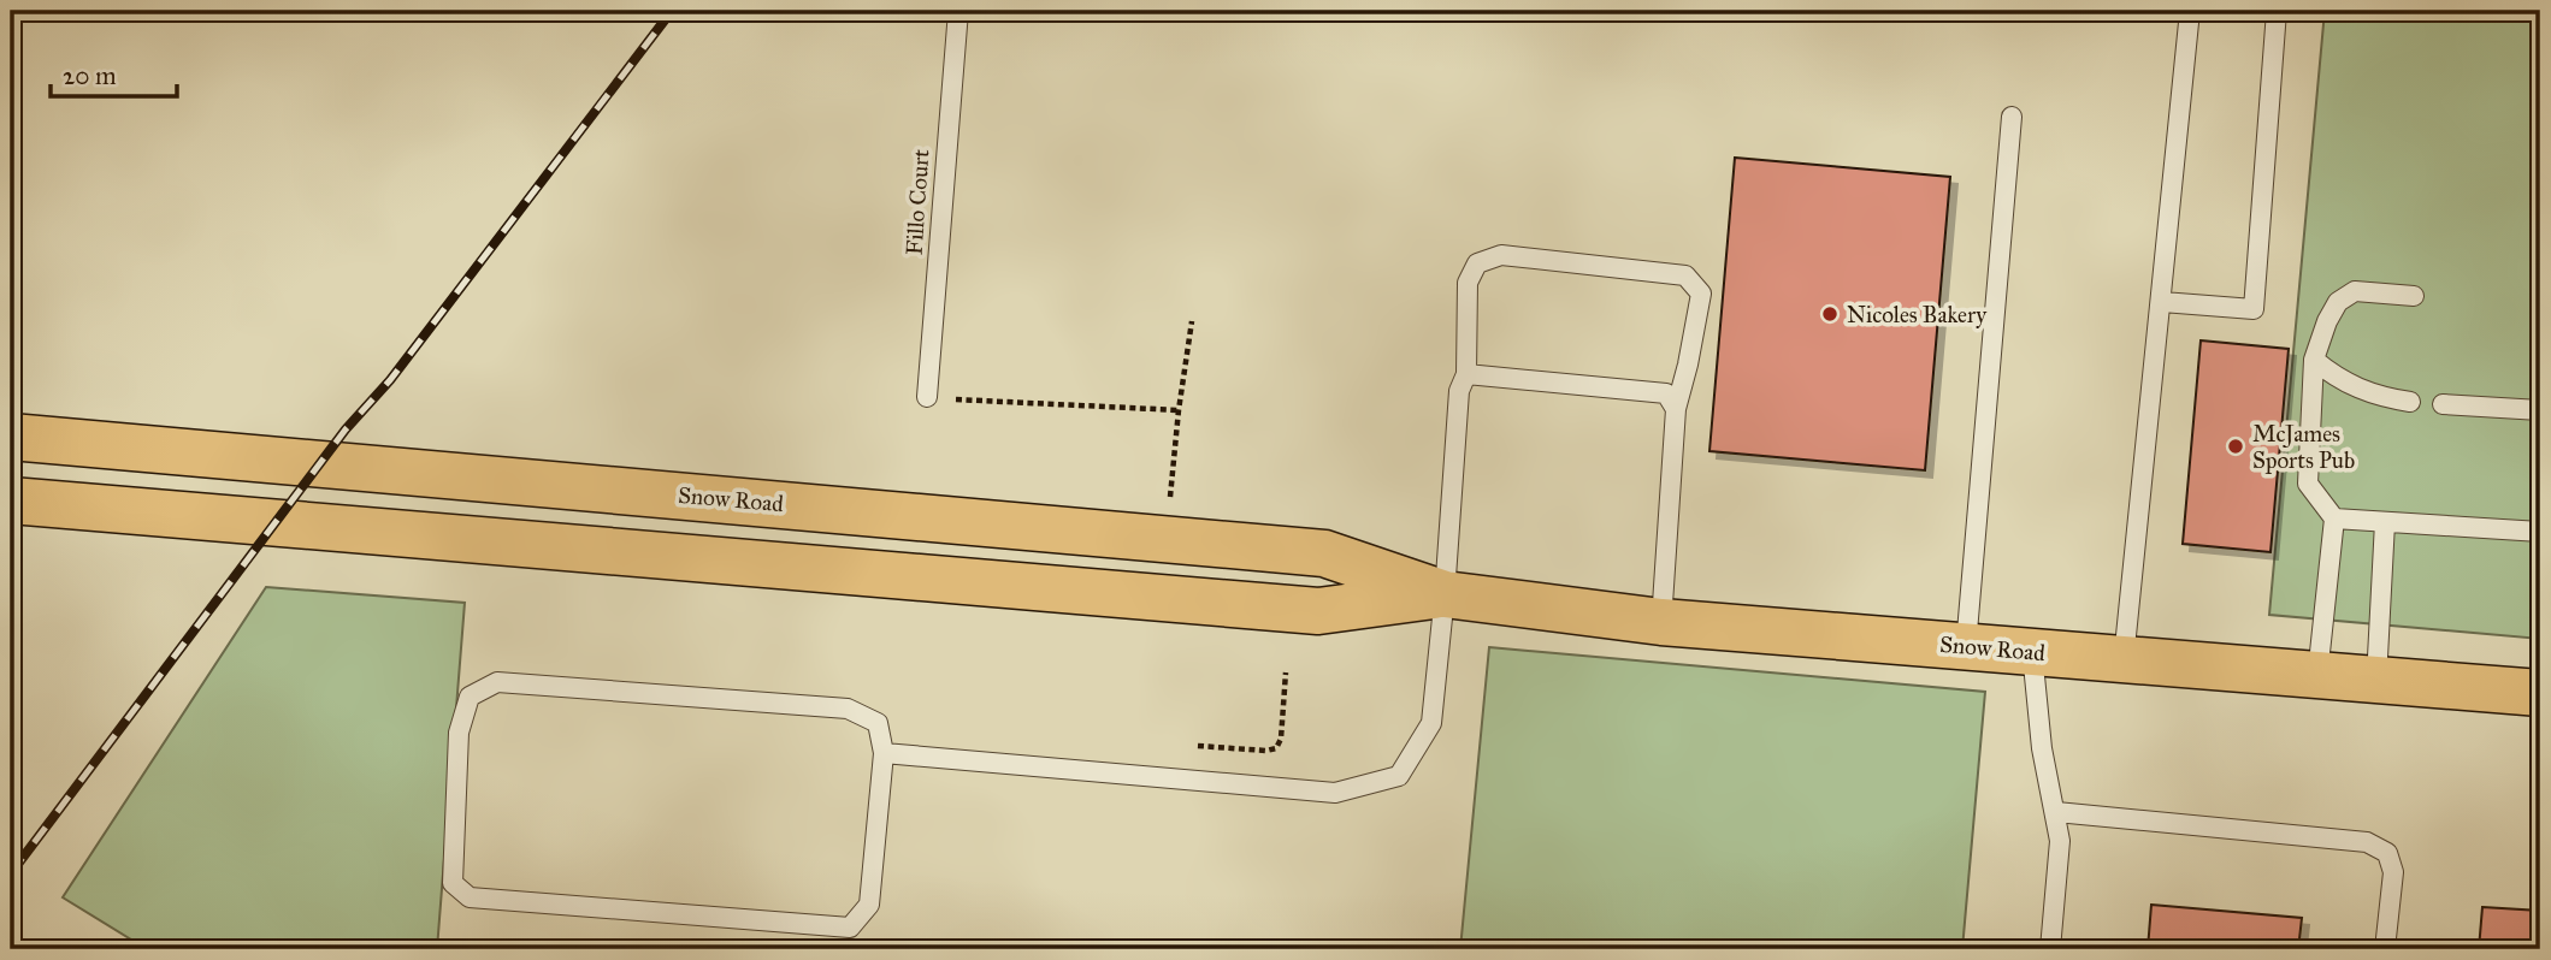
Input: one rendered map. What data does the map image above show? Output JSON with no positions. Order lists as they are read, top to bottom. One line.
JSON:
{"streets":{"main road":["Snow Road"],"lane":["Fillo Court"]},"places":["Nicoles Bakery","McJames Sports Pub"],"scale_bar":"20 m"}
